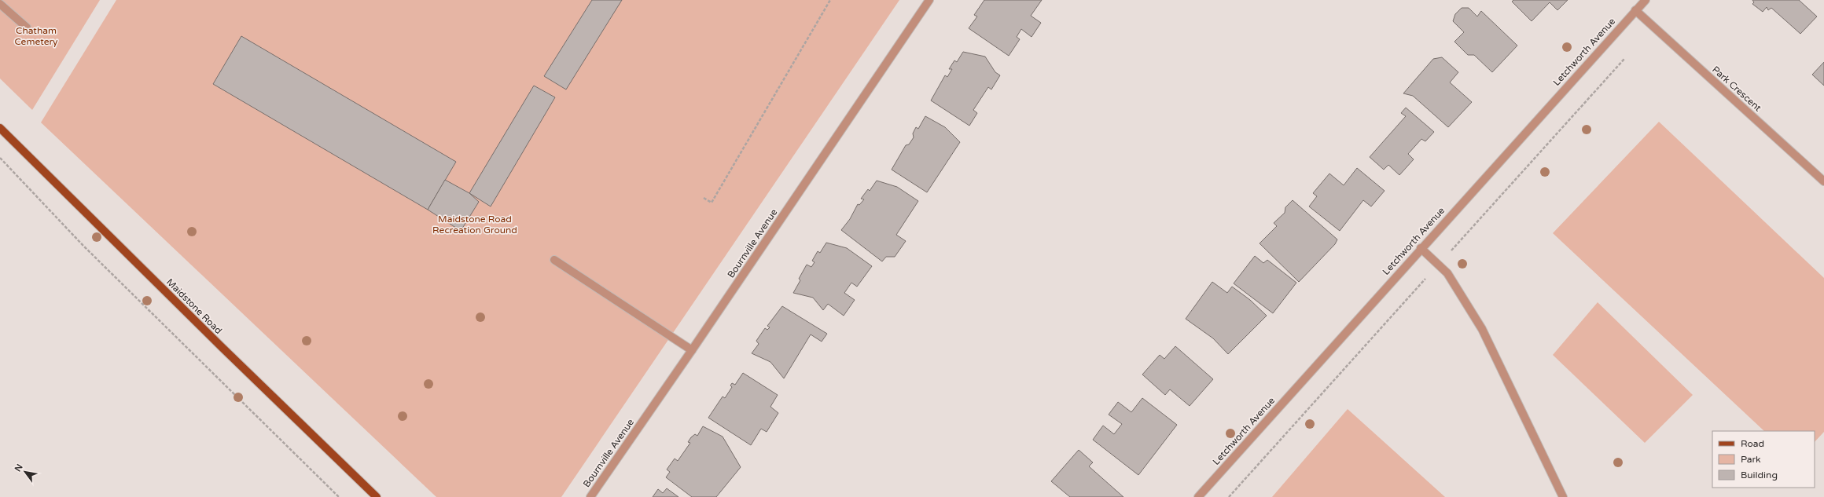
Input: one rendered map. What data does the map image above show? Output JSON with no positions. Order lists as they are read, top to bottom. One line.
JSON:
{"streets":{"main road":["Maidstone Road"],"street":["Letchworth Avenue","Park Crescent","Bournville Avenue"]},"crossings":[["Letchworth Avenue","Park Crescent"]],"parks":["Chatham Cemetery","Maidstone Road Recreation Ground"],"legend":["Road","Park","Building"],"north":"top left"}
